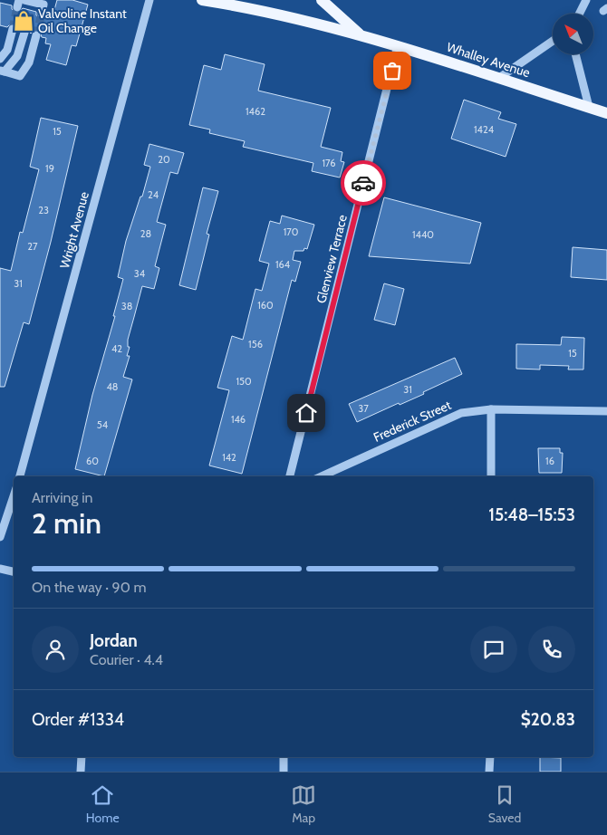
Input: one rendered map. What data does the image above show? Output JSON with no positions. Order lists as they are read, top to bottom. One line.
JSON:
{"streets":{"main road":["Whalley Avenue"],"street":["Wright Avenue","Glenview Terrace","Frederick Street"]},"crossings":[["Whalley Avenue","Glenview Terrace"]],"places":{"shop":["Valvoline Instant Oil Change"]},"house_numbers":["1462","1424","15","20","176","19","24","23","170","28","1440","27","164","34","31","160","38","156","42","15","150","48","31","37","146","54","142","60","16"],"north":"top left","page":{"heading":["2 min","Arriving in","15:48–15:53"],"panel":["Jordan","Courier · 4.4","Order #1334","$20.83"],"bar":"On the way · 90 m","tabs":["Home","Map","Saved"]}}
